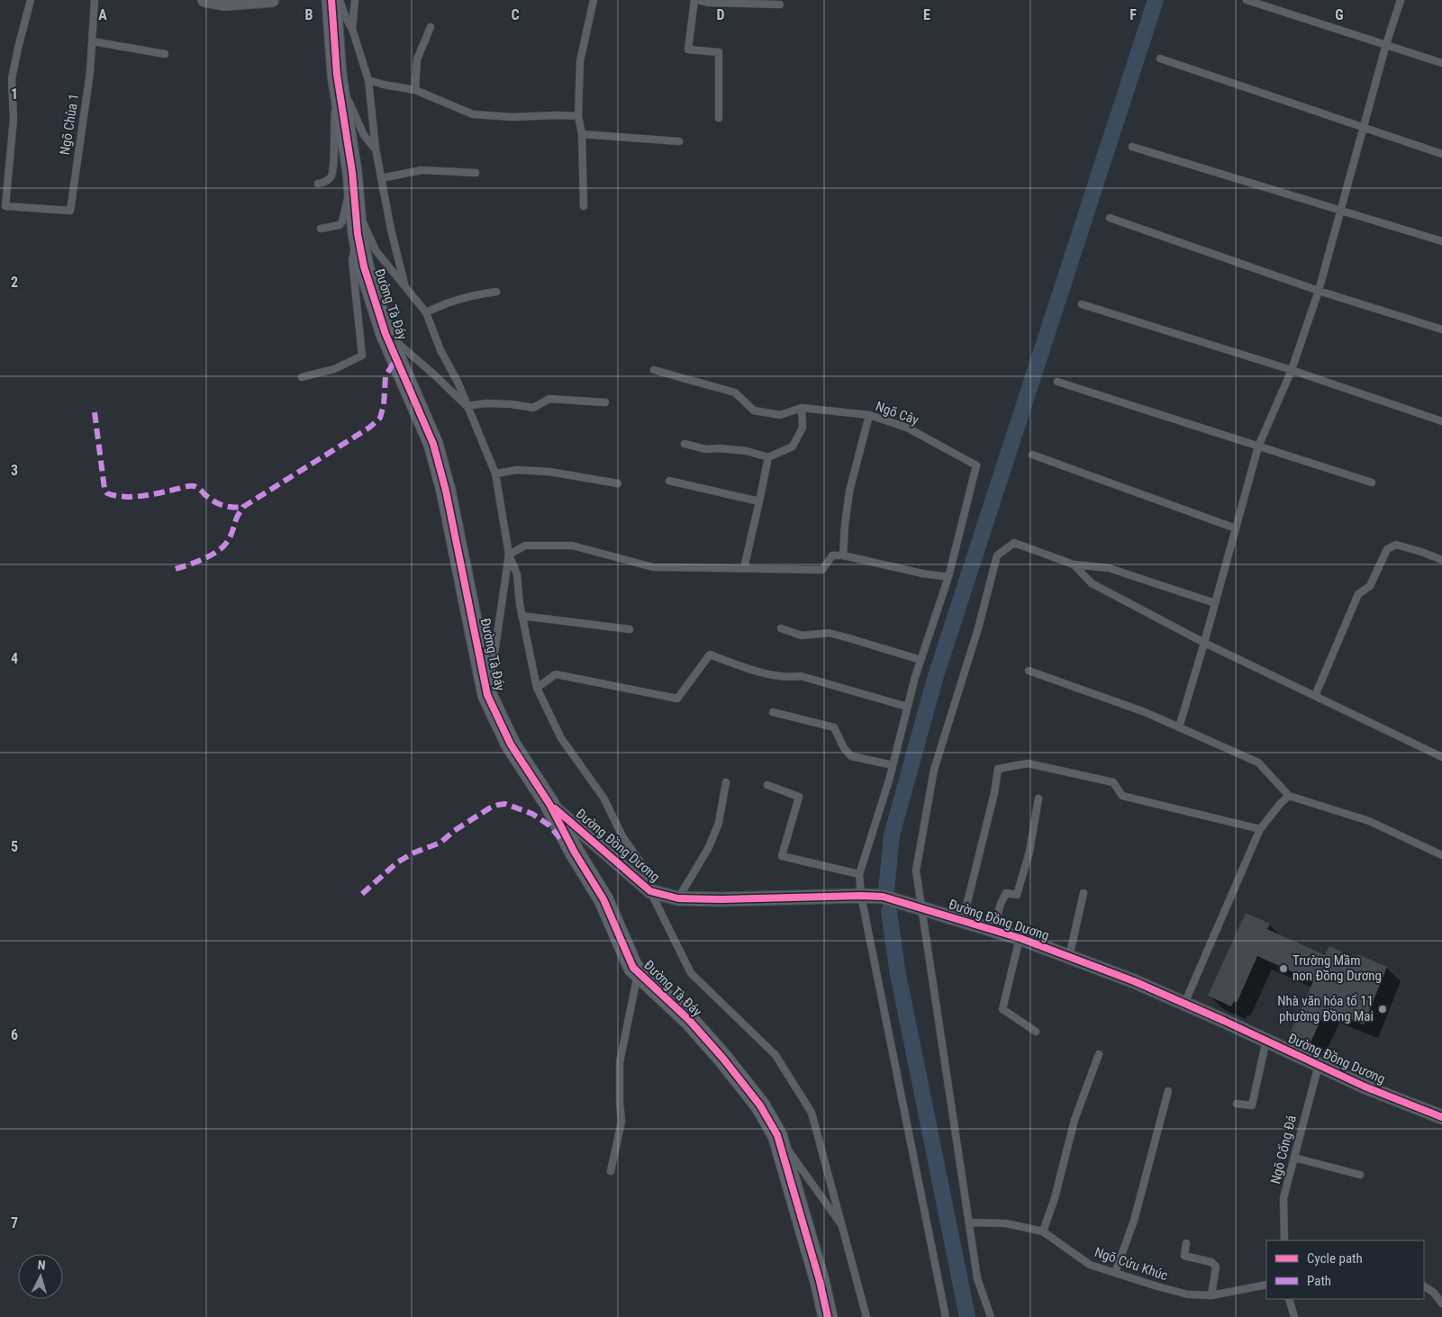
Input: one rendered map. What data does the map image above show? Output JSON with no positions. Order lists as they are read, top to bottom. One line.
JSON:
{"streets":{"street":["Đường Tà Đáy","Đường Đồng Dương"],"lane":["Ngõ Chùa 1","Ngõ Cây","Ngõ Cống Đá","Ngõ Cửu Khúc"]},"crossings":[["Đường Tà Đáy","Đường Đồng Dương"],["Đường Đồng Dương","Ngõ Cống Đá"]],"places":["Trường Mầm non Đồng Dương","Nhà văn hóa tổ 11 phường Đồng Mai"],"legend":["Cycle path","Path"],"north":"top","grid":{"columns":["A","B","C","D","E","F","G"],"rows":["1","2","3","4","5","6","7"]}}
